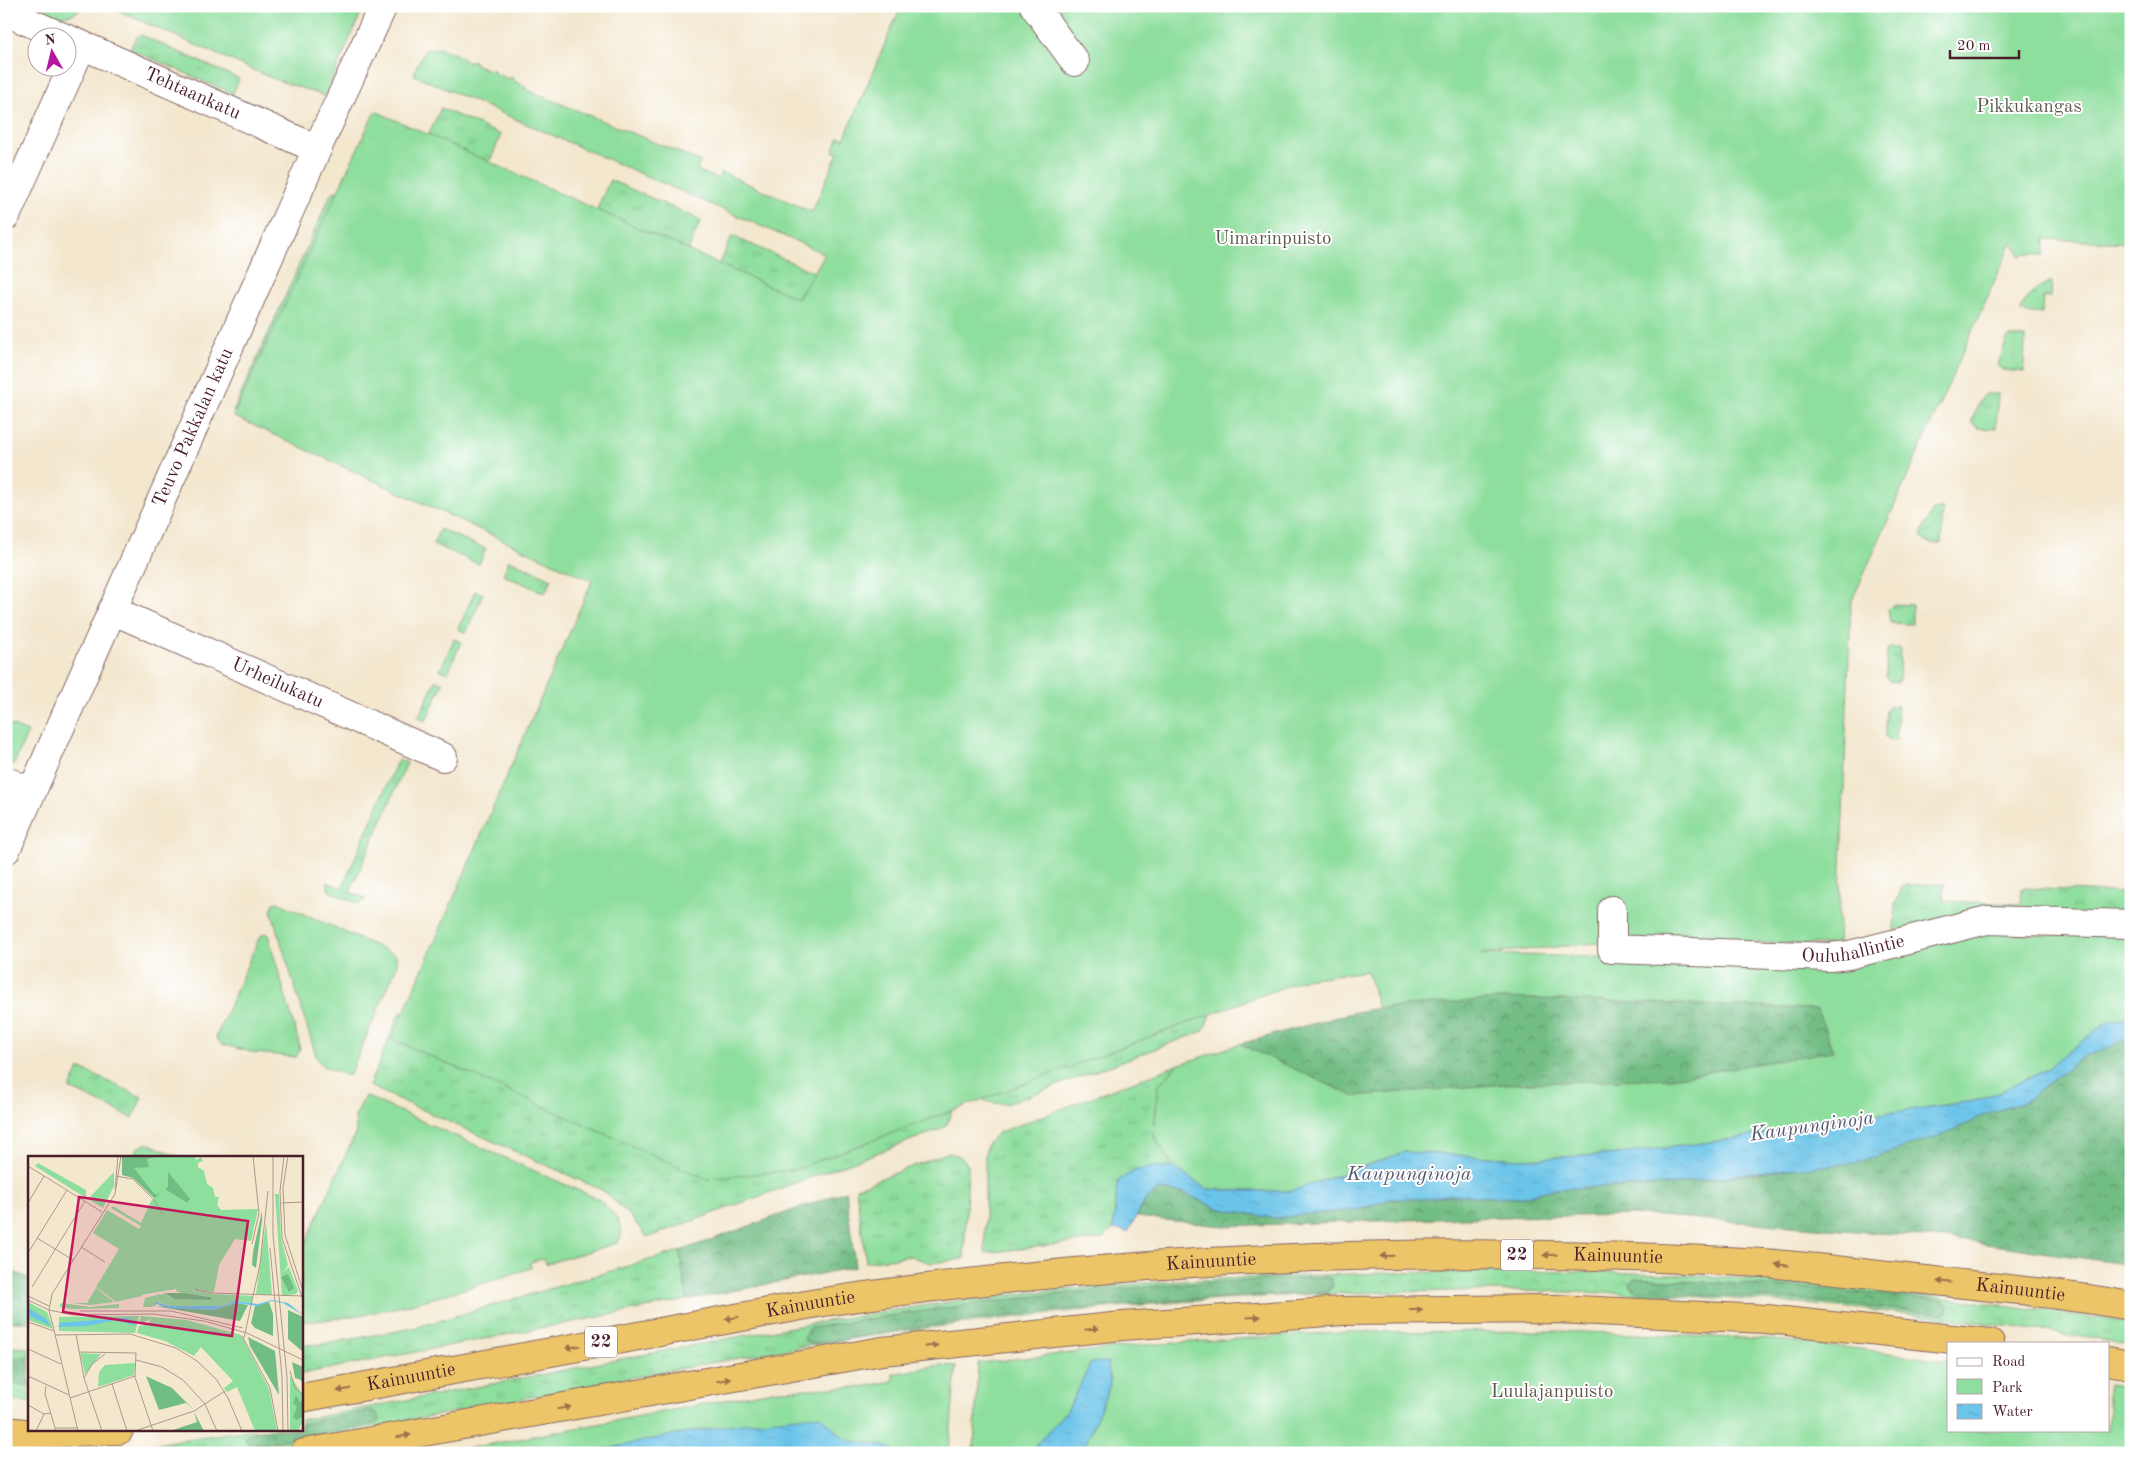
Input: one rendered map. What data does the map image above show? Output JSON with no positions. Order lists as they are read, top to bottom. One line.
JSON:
{"streets":{"highway":["22","Kainuuntie"],"street":["Tehtaankatu","Teuvo Pakkalan katu","Urheilukatu","Ouluhallintie"]},"crossings":[["Tehtaankatu","Teuvo Pakkalan katu"],["Teuvo Pakkalan katu","Urheilukatu"]],"water":["Kaupunginoja"],"parks":["Pikkukangas","Uimarinpuisto","Luulajanpuisto"],"legend":["Road","Park","Water"],"scale_bar":"20 m","north":"top"}
